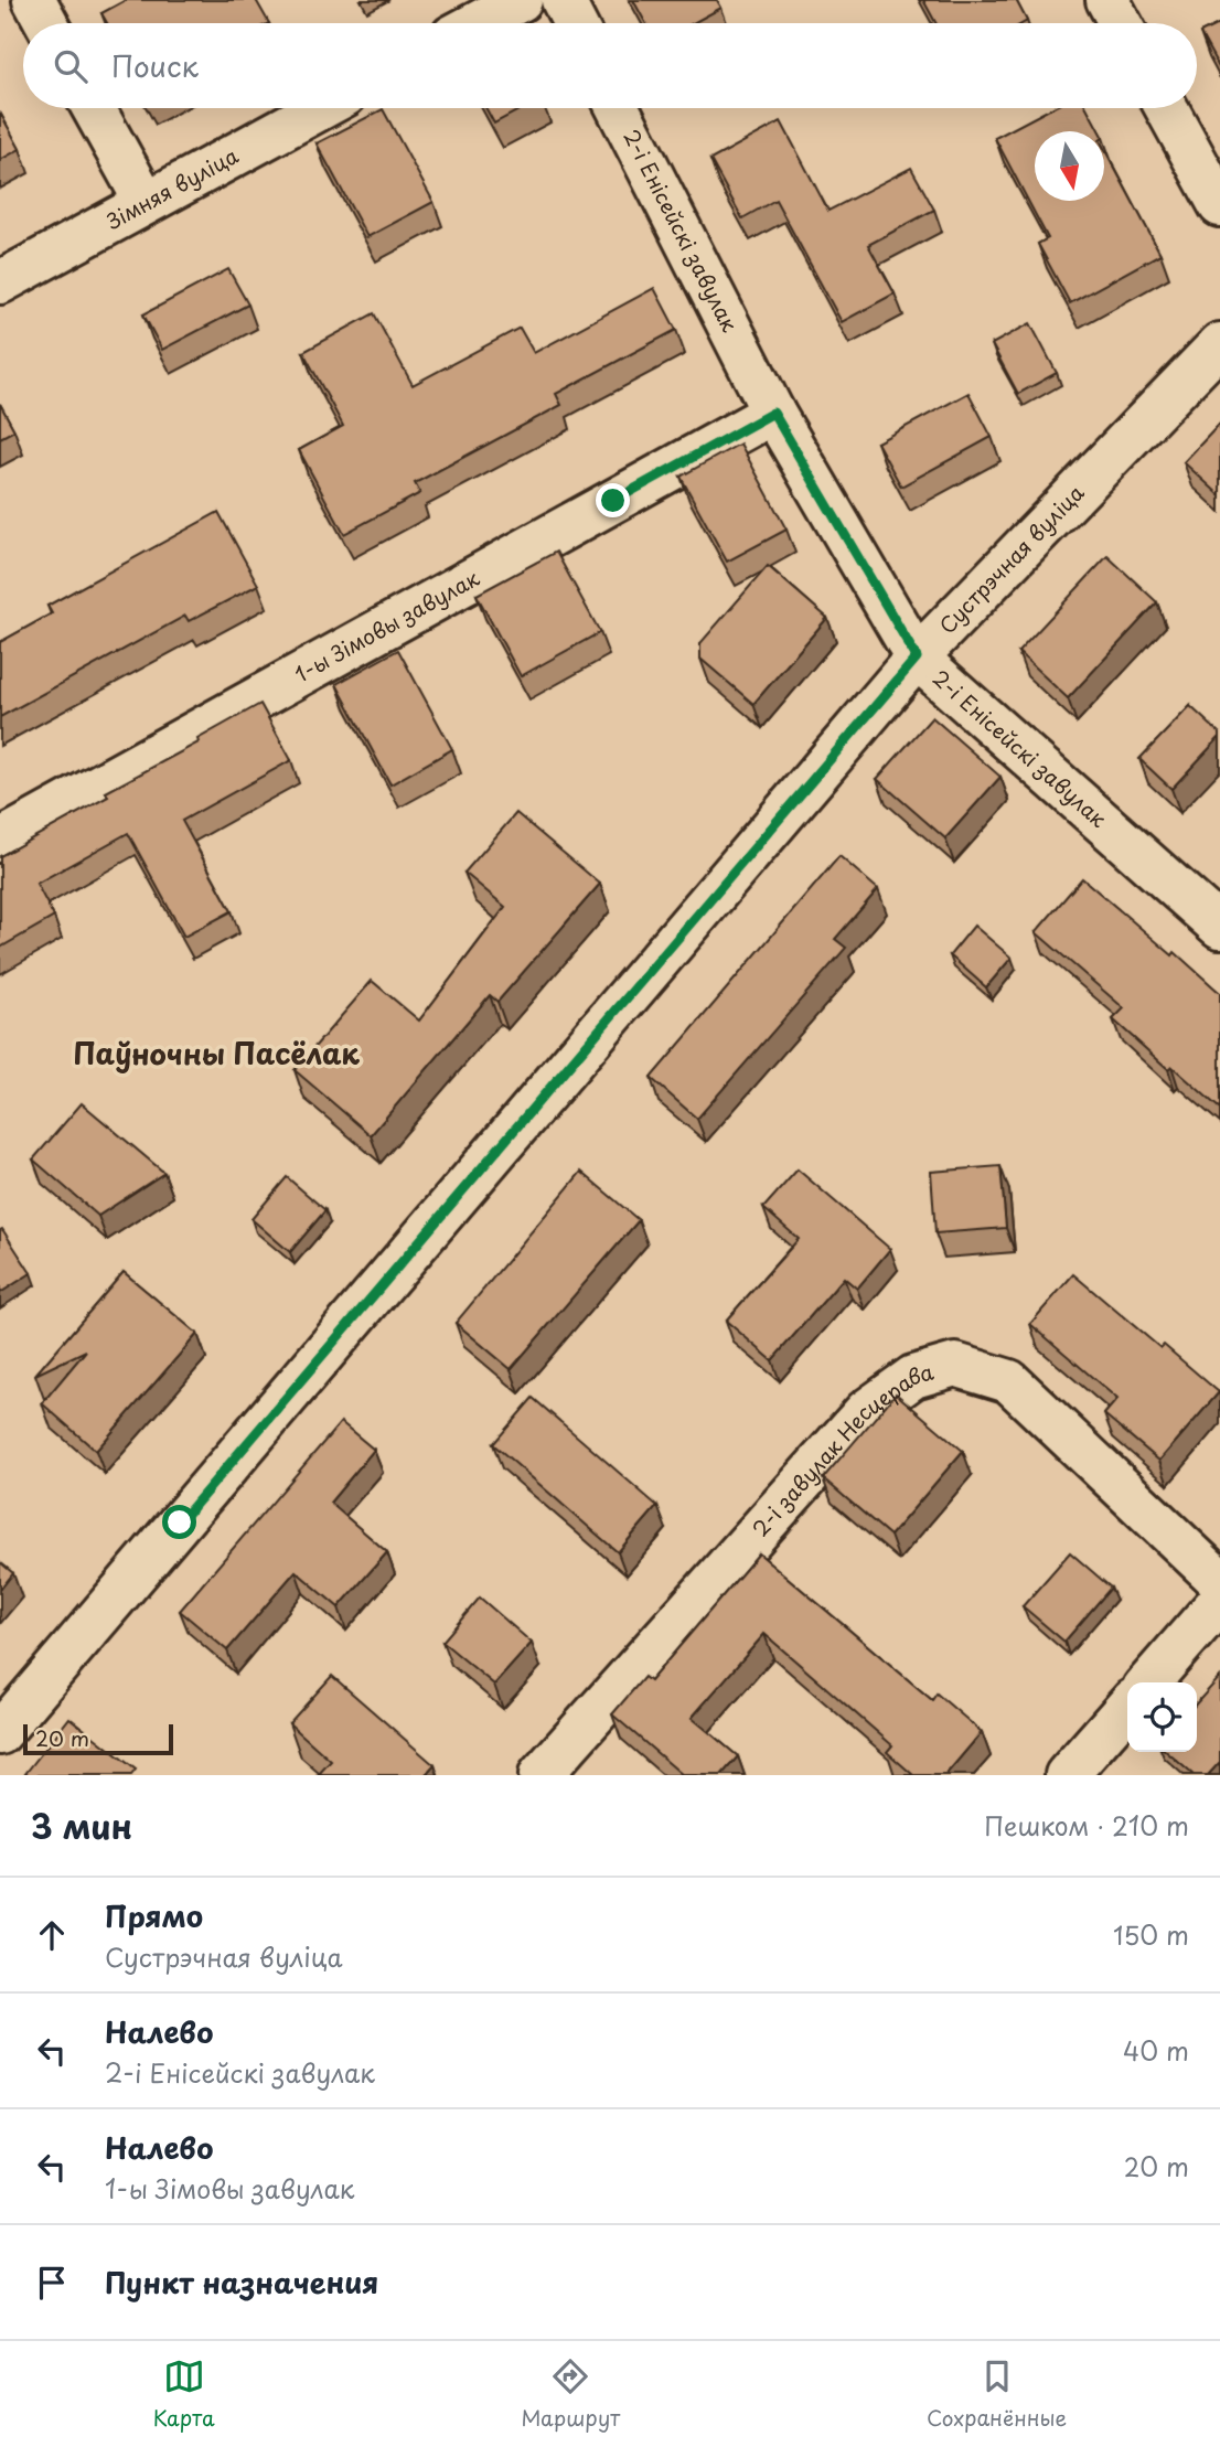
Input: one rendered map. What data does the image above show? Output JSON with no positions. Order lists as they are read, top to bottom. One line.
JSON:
{"streets":{"street":["Зімняя вуліца","2-і Енісейскі завулак","Сустрэчная вуліца","1-ы Зімовы завулак","2-і завулак Несцерава"]},"crossings":[["2-і Енісейскі завулак","Сустрэчная вуліца"],["2-і Енісейскі завулак","1-ы Зімовы завулак"]],"districts":["Паўночны Пасёлак"],"scale_bar":"20 m","north":"bottom","page":{"search":"Поиск","scale":"20 m","heading":["3 мин","Пешком · 210 m"],"list":[["Прямо","Сустрэчная вуліца","150 m"],["Налево","2-і Енісейскі завулак","40 m"],["Налево","1-ы Зімовы завулак","20 m"],"Пункт назначения"],"nav":["Карта","Маршрут","Сохранённые"]}}
